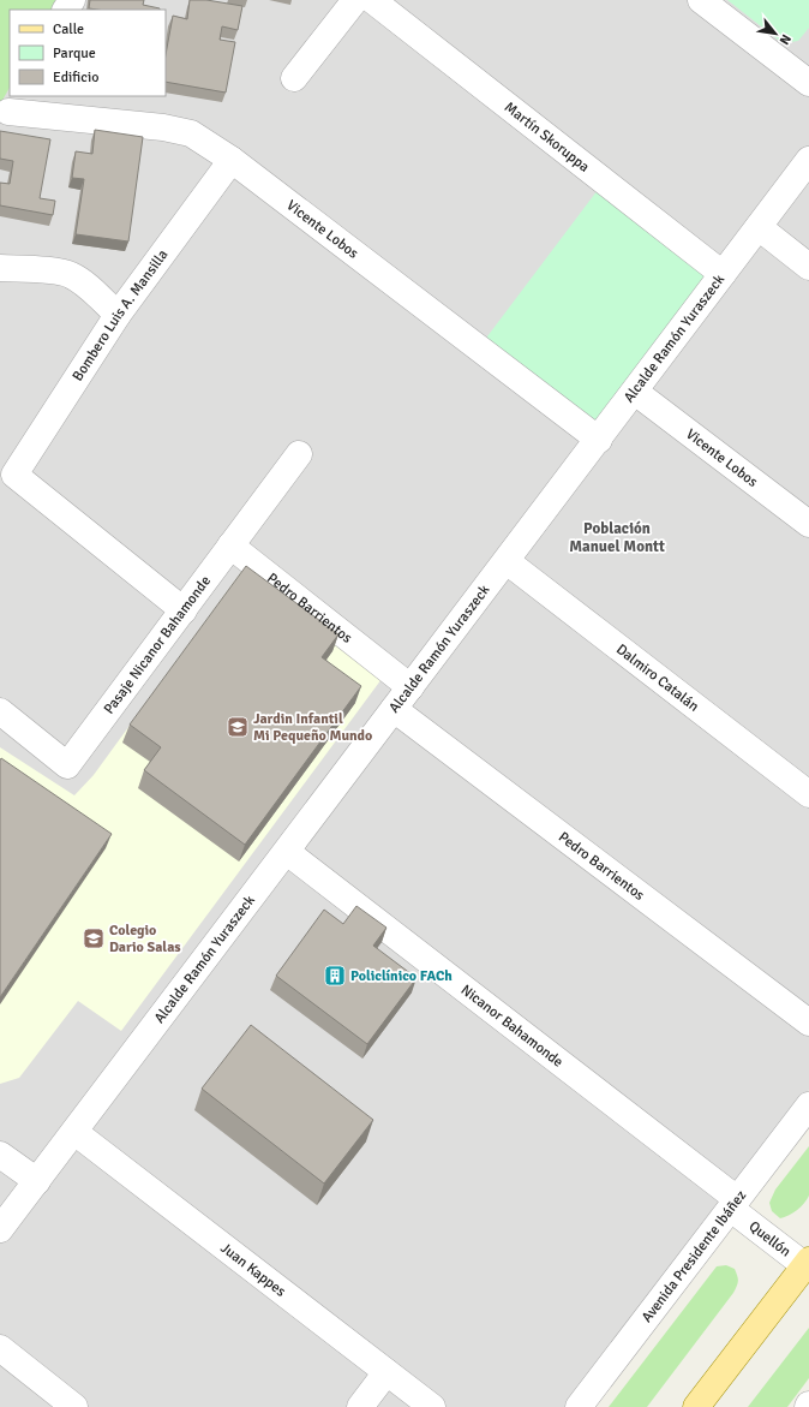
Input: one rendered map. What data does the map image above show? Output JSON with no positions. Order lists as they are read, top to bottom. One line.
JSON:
{"streets":{"street":["Martín Skoruppa","Vicente Lobos","Bombero Luis A. Mansilla","Alcalde Ramón Yuraszeck","Pedro Barrientos","Pasaje Nicanor Bahamonde","Dalmiro Catalán","Nicanor Bahamonde","Quellón","Avenida Presidente Ibáñez","Juan Kappes"]},"crossings":[["Martín Skoruppa","Alcalde Ramón Yuraszeck"],["Vicente Lobos","Bombero Luis A. Mansilla"],["Vicente Lobos","Alcalde Ramón Yuraszeck"],["Bombero Luis A. Mansilla","Pasaje Nicanor Bahamonde"],["Alcalde Ramón Yuraszeck","Pedro Barrientos"],["Alcalde Ramón Yuraszeck","Dalmiro Catalán"],["Alcalde Ramón Yuraszeck","Nicanor Bahamonde"],["Alcalde Ramón Yuraszeck","Juan Kappes"],["Pedro Barrientos","Pasaje Nicanor Bahamonde"],["Nicanor Bahamonde","Quellón"],["Nicanor Bahamonde","Avenida Presidente Ibáñez"],["Quellón","Avenida Presidente Ibáñez"]],"districts":["Población Manuel Montt"],"places":{"school or university":["Jardin Infantil Mi Pequeño Mundo","Colegio Dario Salas"],"building":["Policlínico FACh"]},"legend":["Calle","Parque","Edificio"],"north":"bottom right"}
